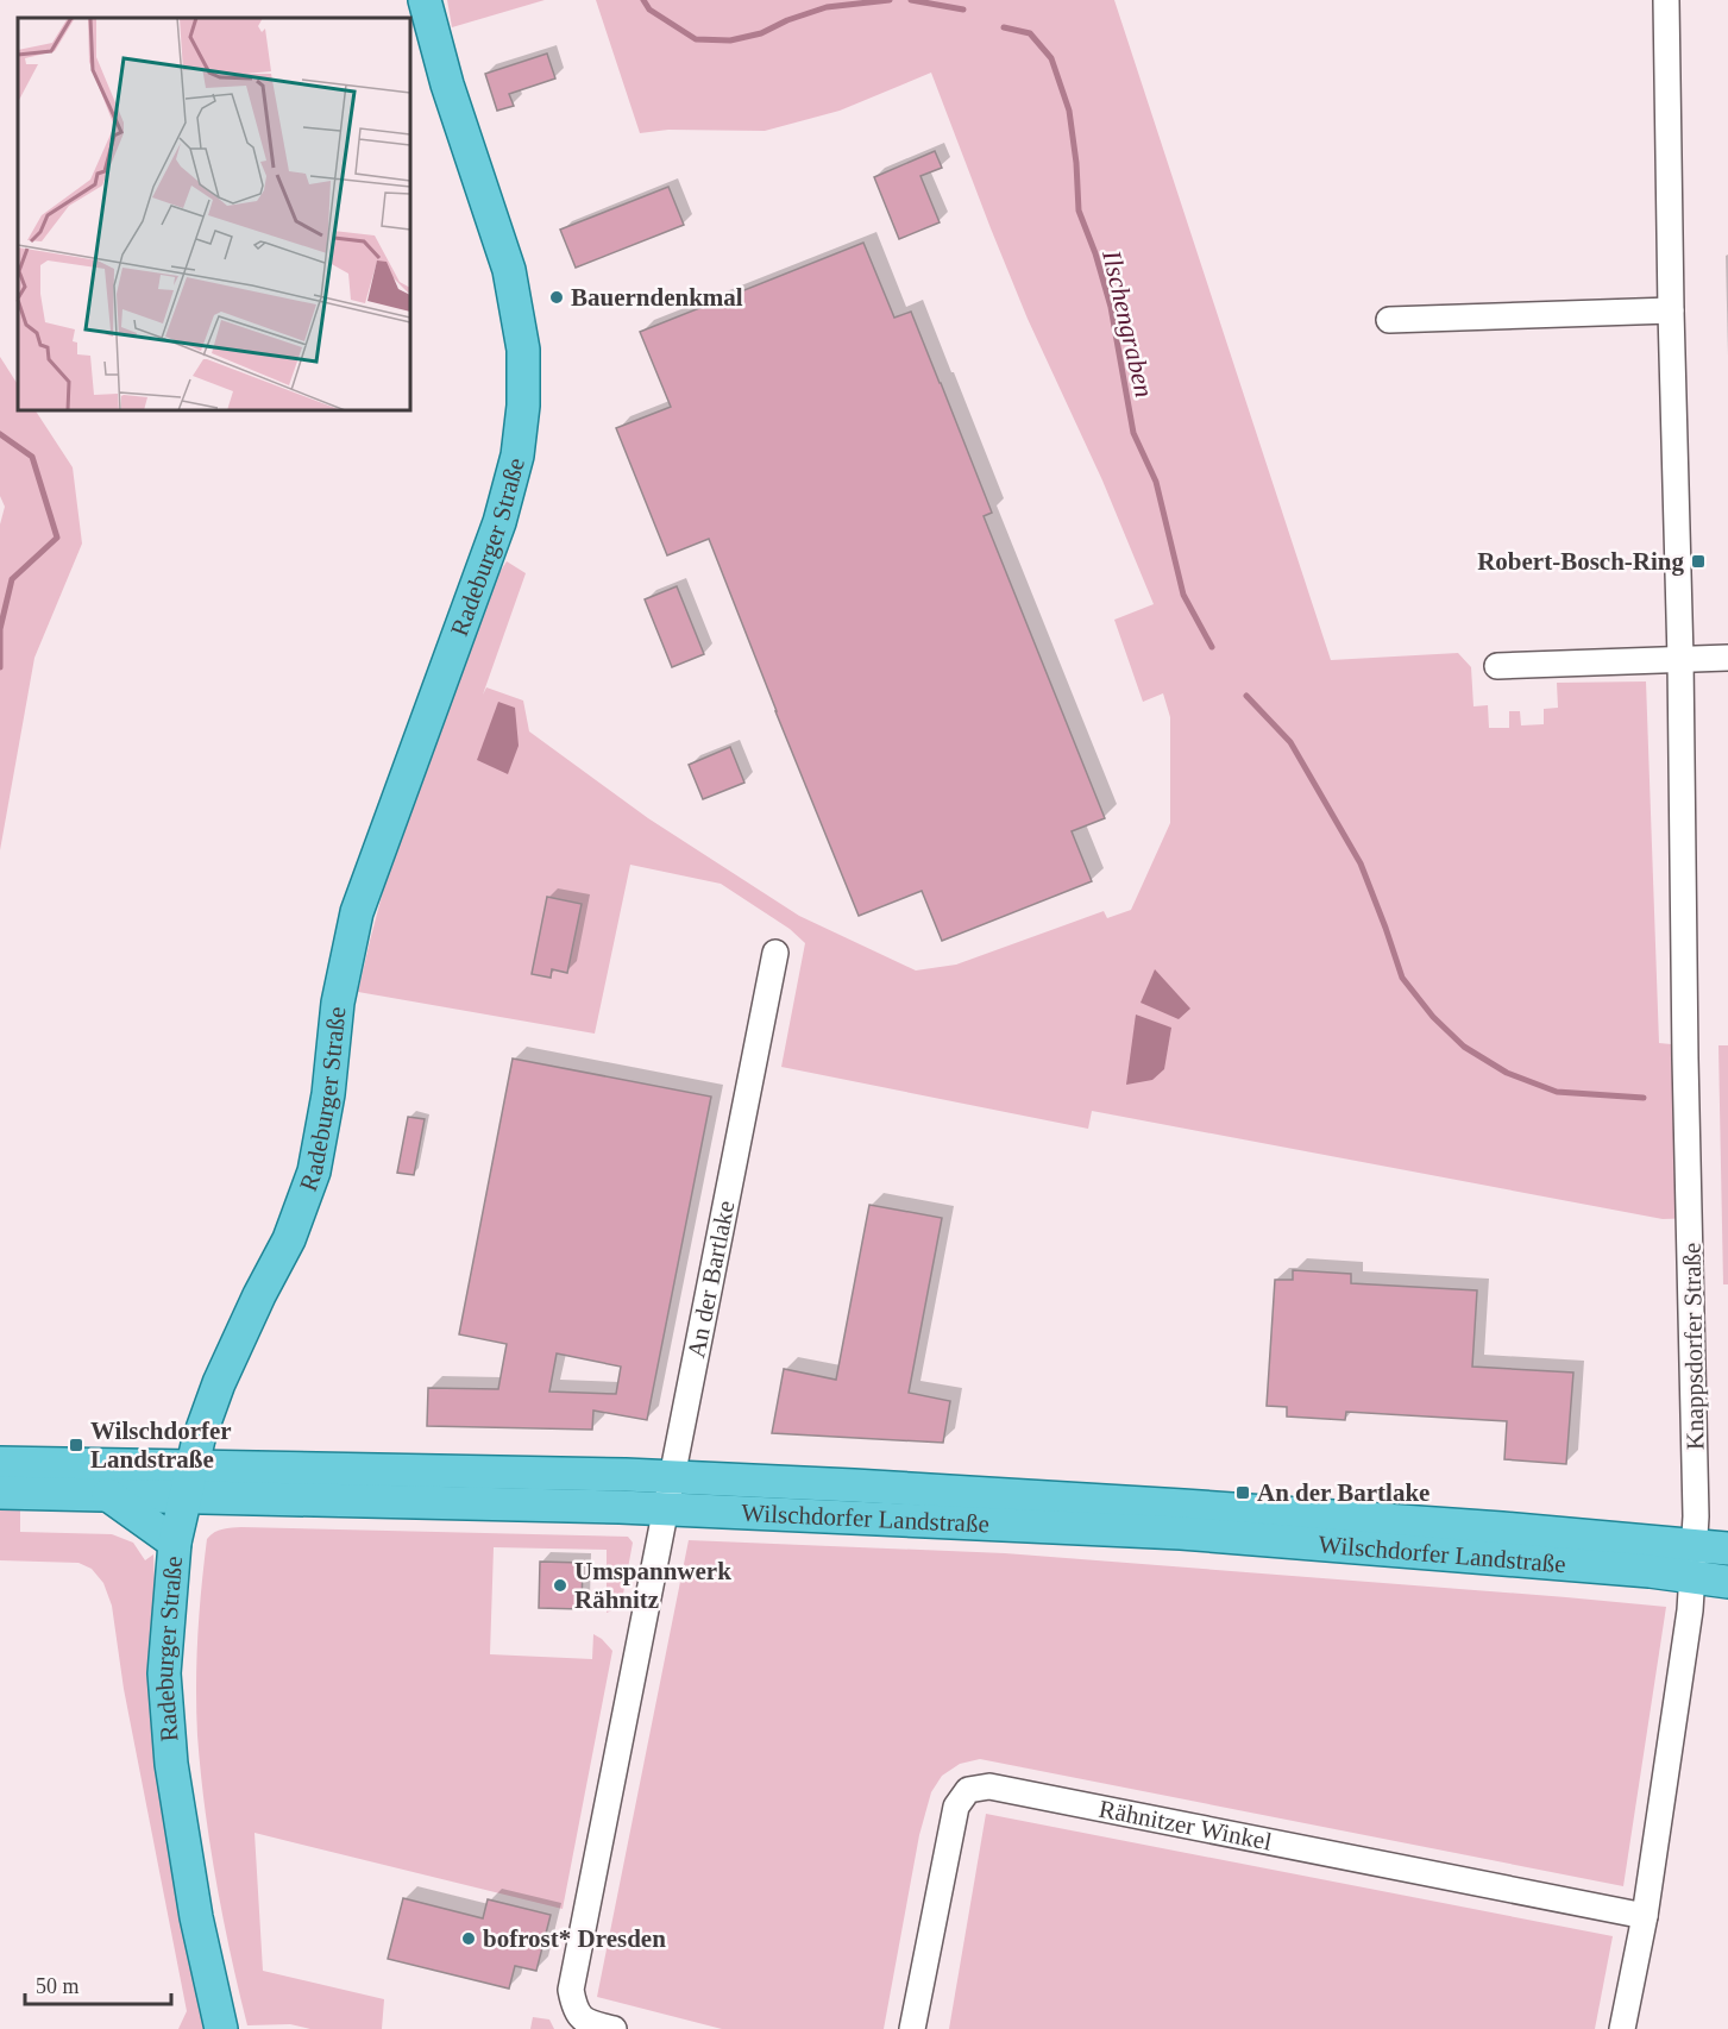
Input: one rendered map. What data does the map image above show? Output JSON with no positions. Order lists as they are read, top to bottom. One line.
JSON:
{"streets":{"main road":["Radeburger Straße","Wilschdorfer Landstraße"],"street":["An der Bartlake","Knappsdorfer Straße","Rähnitzer Winkel"]},"crossings":[["Radeburger Straße","Wilschdorfer Landstraße"],["An der Bartlake","Wilschdorfer Landstraße"],["Knappsdorfer Straße","Wilschdorfer Landstraße"],["Knappsdorfer Straße","Rähnitzer Winkel"]],"water":["Ilschengraben"],"places":{"other":["Bauerndenkmal","Umspannwerk Rähnitz","bofrost* Dresden"],"transit":["Robert-Bosch-Ring","Wilschdorfer Landstraße","An der Bartlake"]},"scale_bar":"50 m"}
